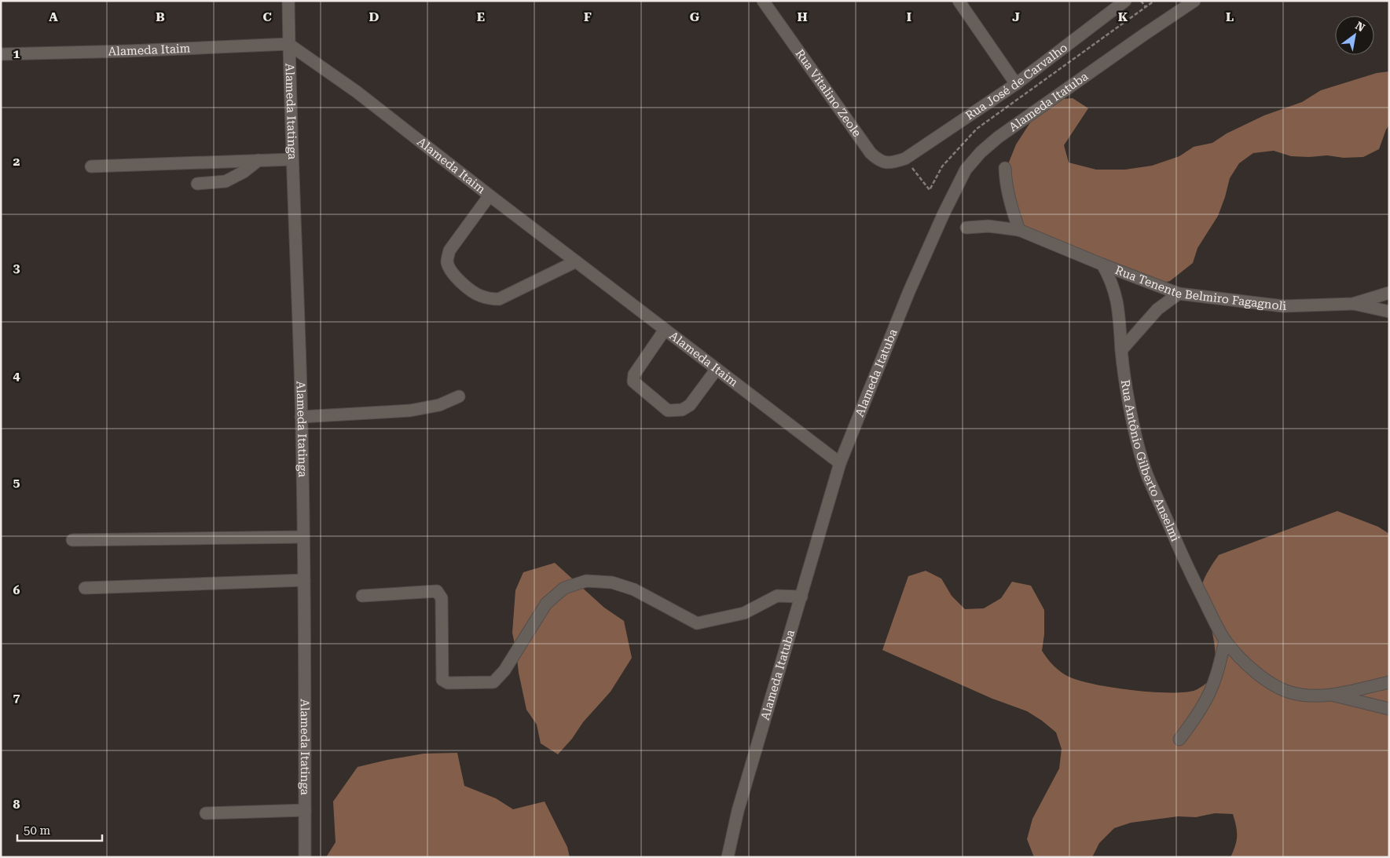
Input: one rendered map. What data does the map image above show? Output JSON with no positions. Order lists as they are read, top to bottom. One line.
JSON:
{"streets":{"street":["Alameda Itaim","Rua José de Carvalho","Rua Vitalino Zeole","Alameda Itatuba","Alameda Itatinga","Rua Tenente Belmiro Fagagnoli","Rua Antônio Gilberto Anselmi"]},"crossings":[["Alameda Itaim","Alameda Itatuba"],["Alameda Itaim","Alameda Itatinga"],["Rua José de Carvalho","Rua Vitalino Zeole"],["Rua Tenente Belmiro Fagagnoli","Rua Antônio Gilberto Anselmi"]],"scale_bar":"50 m","north":"top right","grid":{"columns":["A","B","C","D","E","F","G","H","I","J","K","L"],"rows":["1","2","3","4","5","6","7","8"]}}
